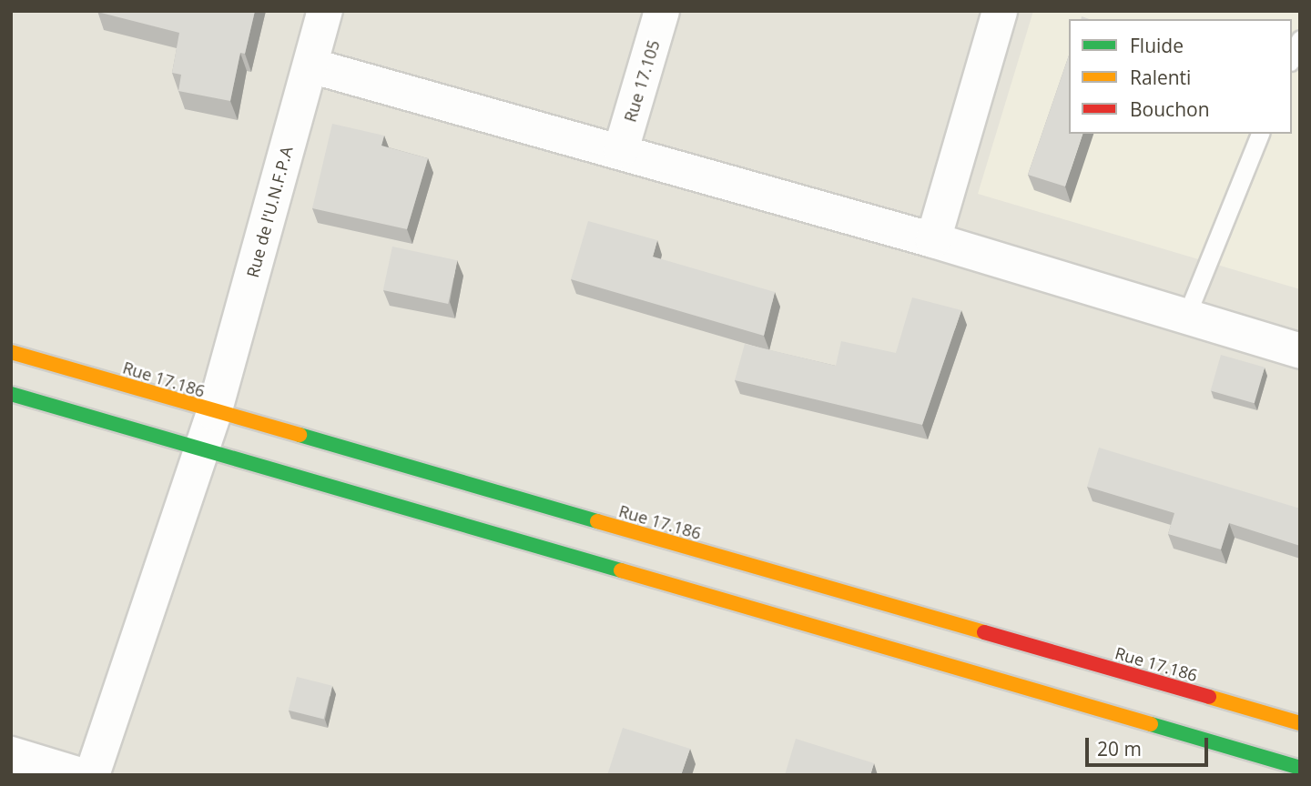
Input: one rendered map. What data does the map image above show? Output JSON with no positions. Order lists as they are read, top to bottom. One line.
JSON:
{"streets":{"main road":["Rue 17.186"],"street":["Rue 17.105","Rue de l'U.N.F.P.A"]},"crossings":[["Rue de l'U.N.F.P.A","Rue 17.186"]],"legend":["Fluide","Ralenti","Bouchon"],"scale_bar":"20 m"}
